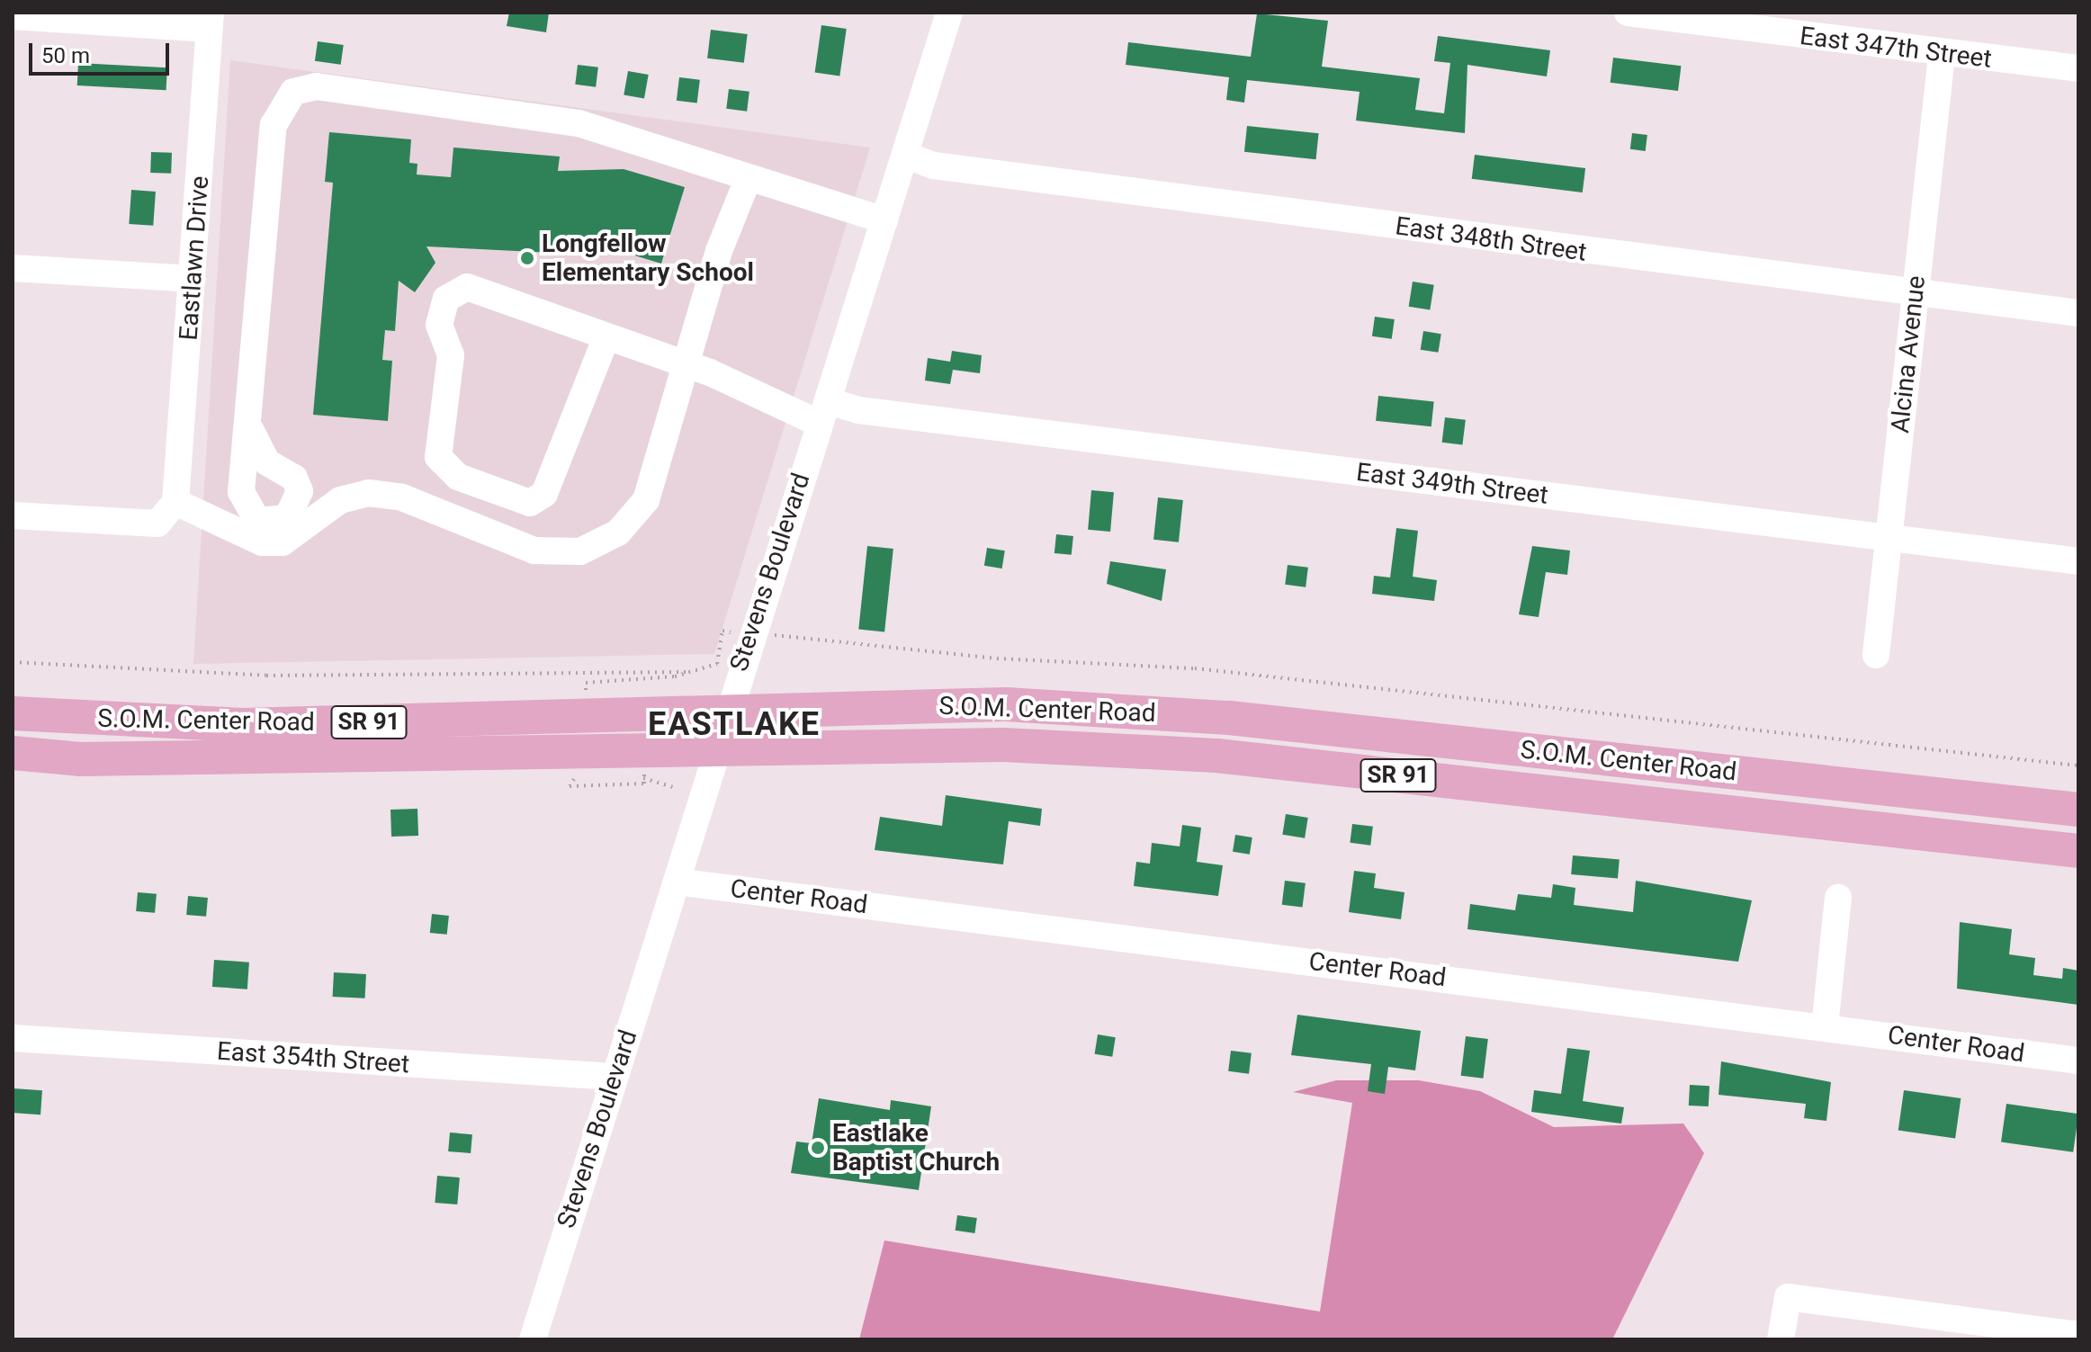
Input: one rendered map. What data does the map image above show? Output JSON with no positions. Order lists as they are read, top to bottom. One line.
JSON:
{"streets":{"main road":["S.O.M. Center Road","SR 91"],"street":["East 347th Street","East 348th Street","Eastlawn Drive","Alcina Avenue","East 349th Street","Stevens Boulevard","Center Road","East 354th Street"]},"crossings":[["East 347th Street","Alcina Avenue"],["East 348th Street","Alcina Avenue"],["East 348th Street","Stevens Boulevard"],["Alcina Avenue","East 349th Street"],["East 349th Street","Stevens Boulevard"],["Stevens Boulevard","S.O.M. Center Road"],["Stevens Boulevard","Center Road"],["Stevens Boulevard","East 354th Street"]],"districts":["EASTLAKE"],"places":["Longfellow Elementary School","Eastlake Baptist Church"],"scale_bar":"50 m"}
